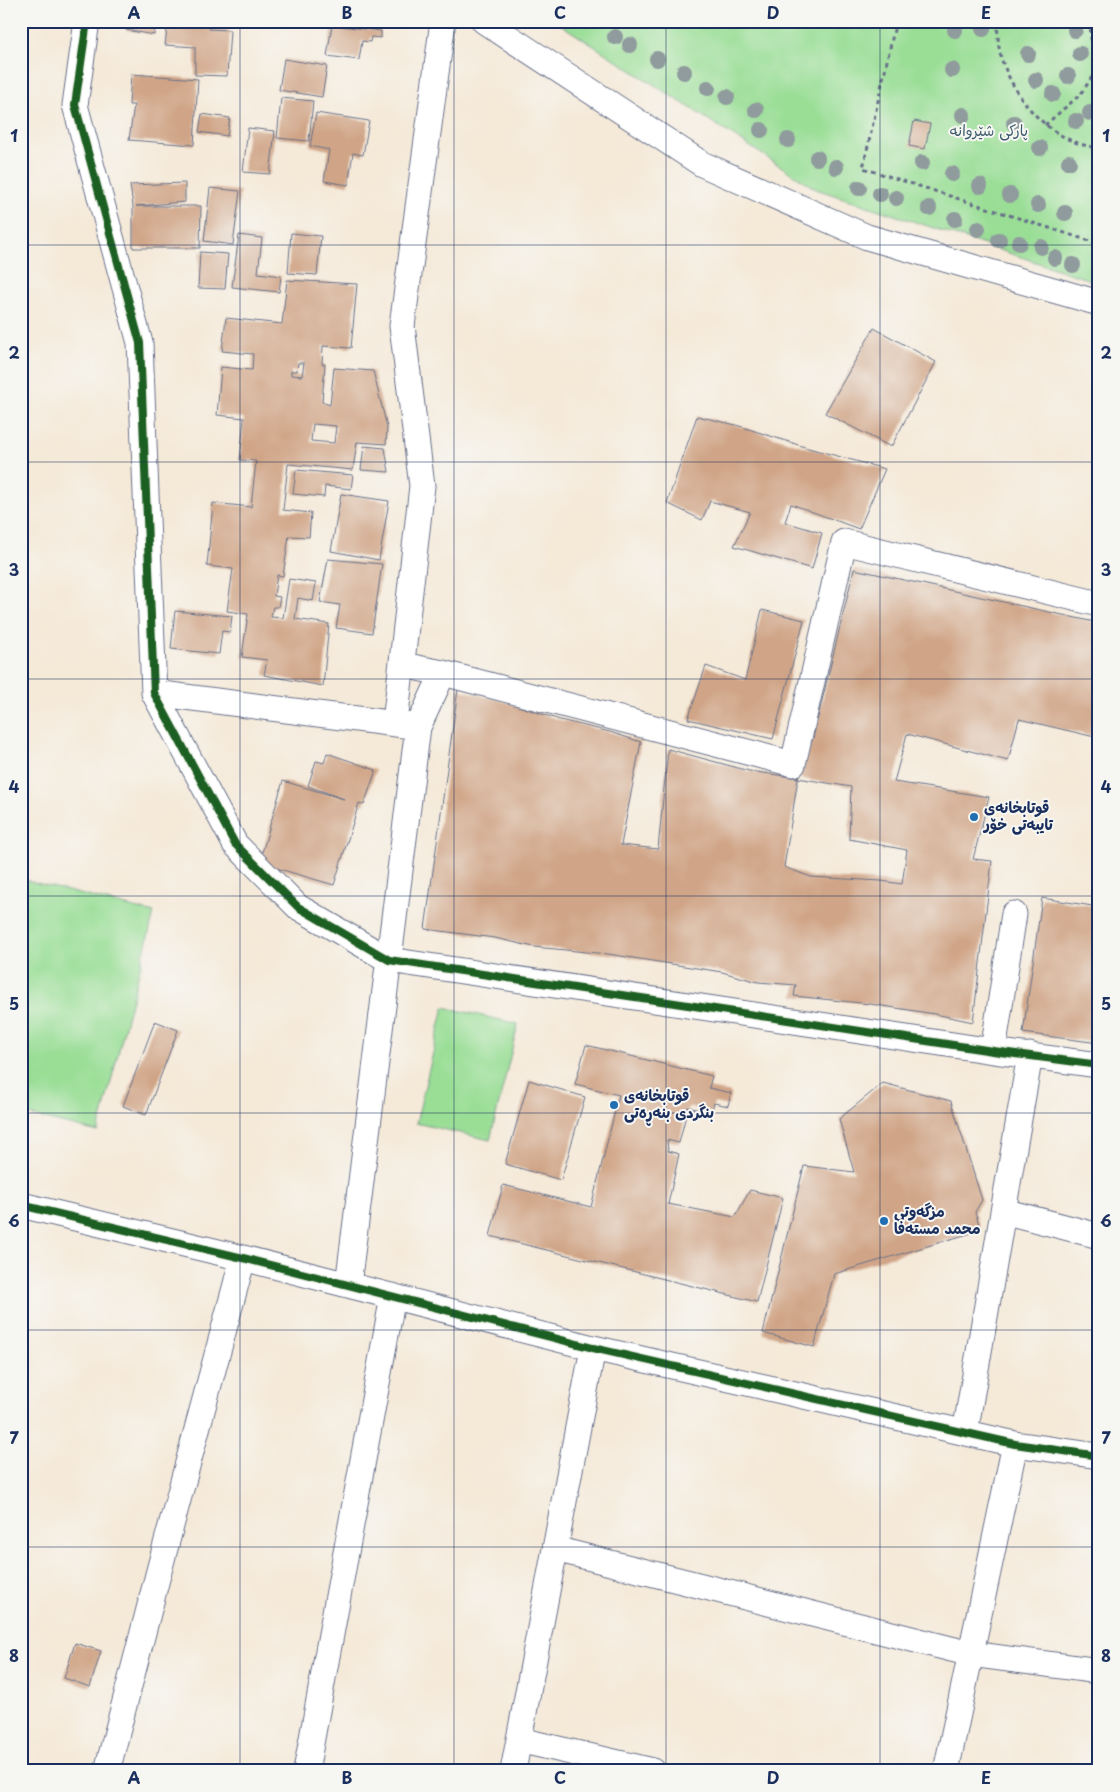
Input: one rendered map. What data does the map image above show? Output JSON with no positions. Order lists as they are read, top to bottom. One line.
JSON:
{"parks":["پارکی شێروانە"],"places":["قوتابخانەی تایبەتی خۆر","قوتابخانەی بنگردی بنەڕەتی","مزگەوتی محمد مستەفا"],"grid":{"columns":["A","B","C","D","E"],"rows":["1","2","3","4","5","6","7","8"]}}
